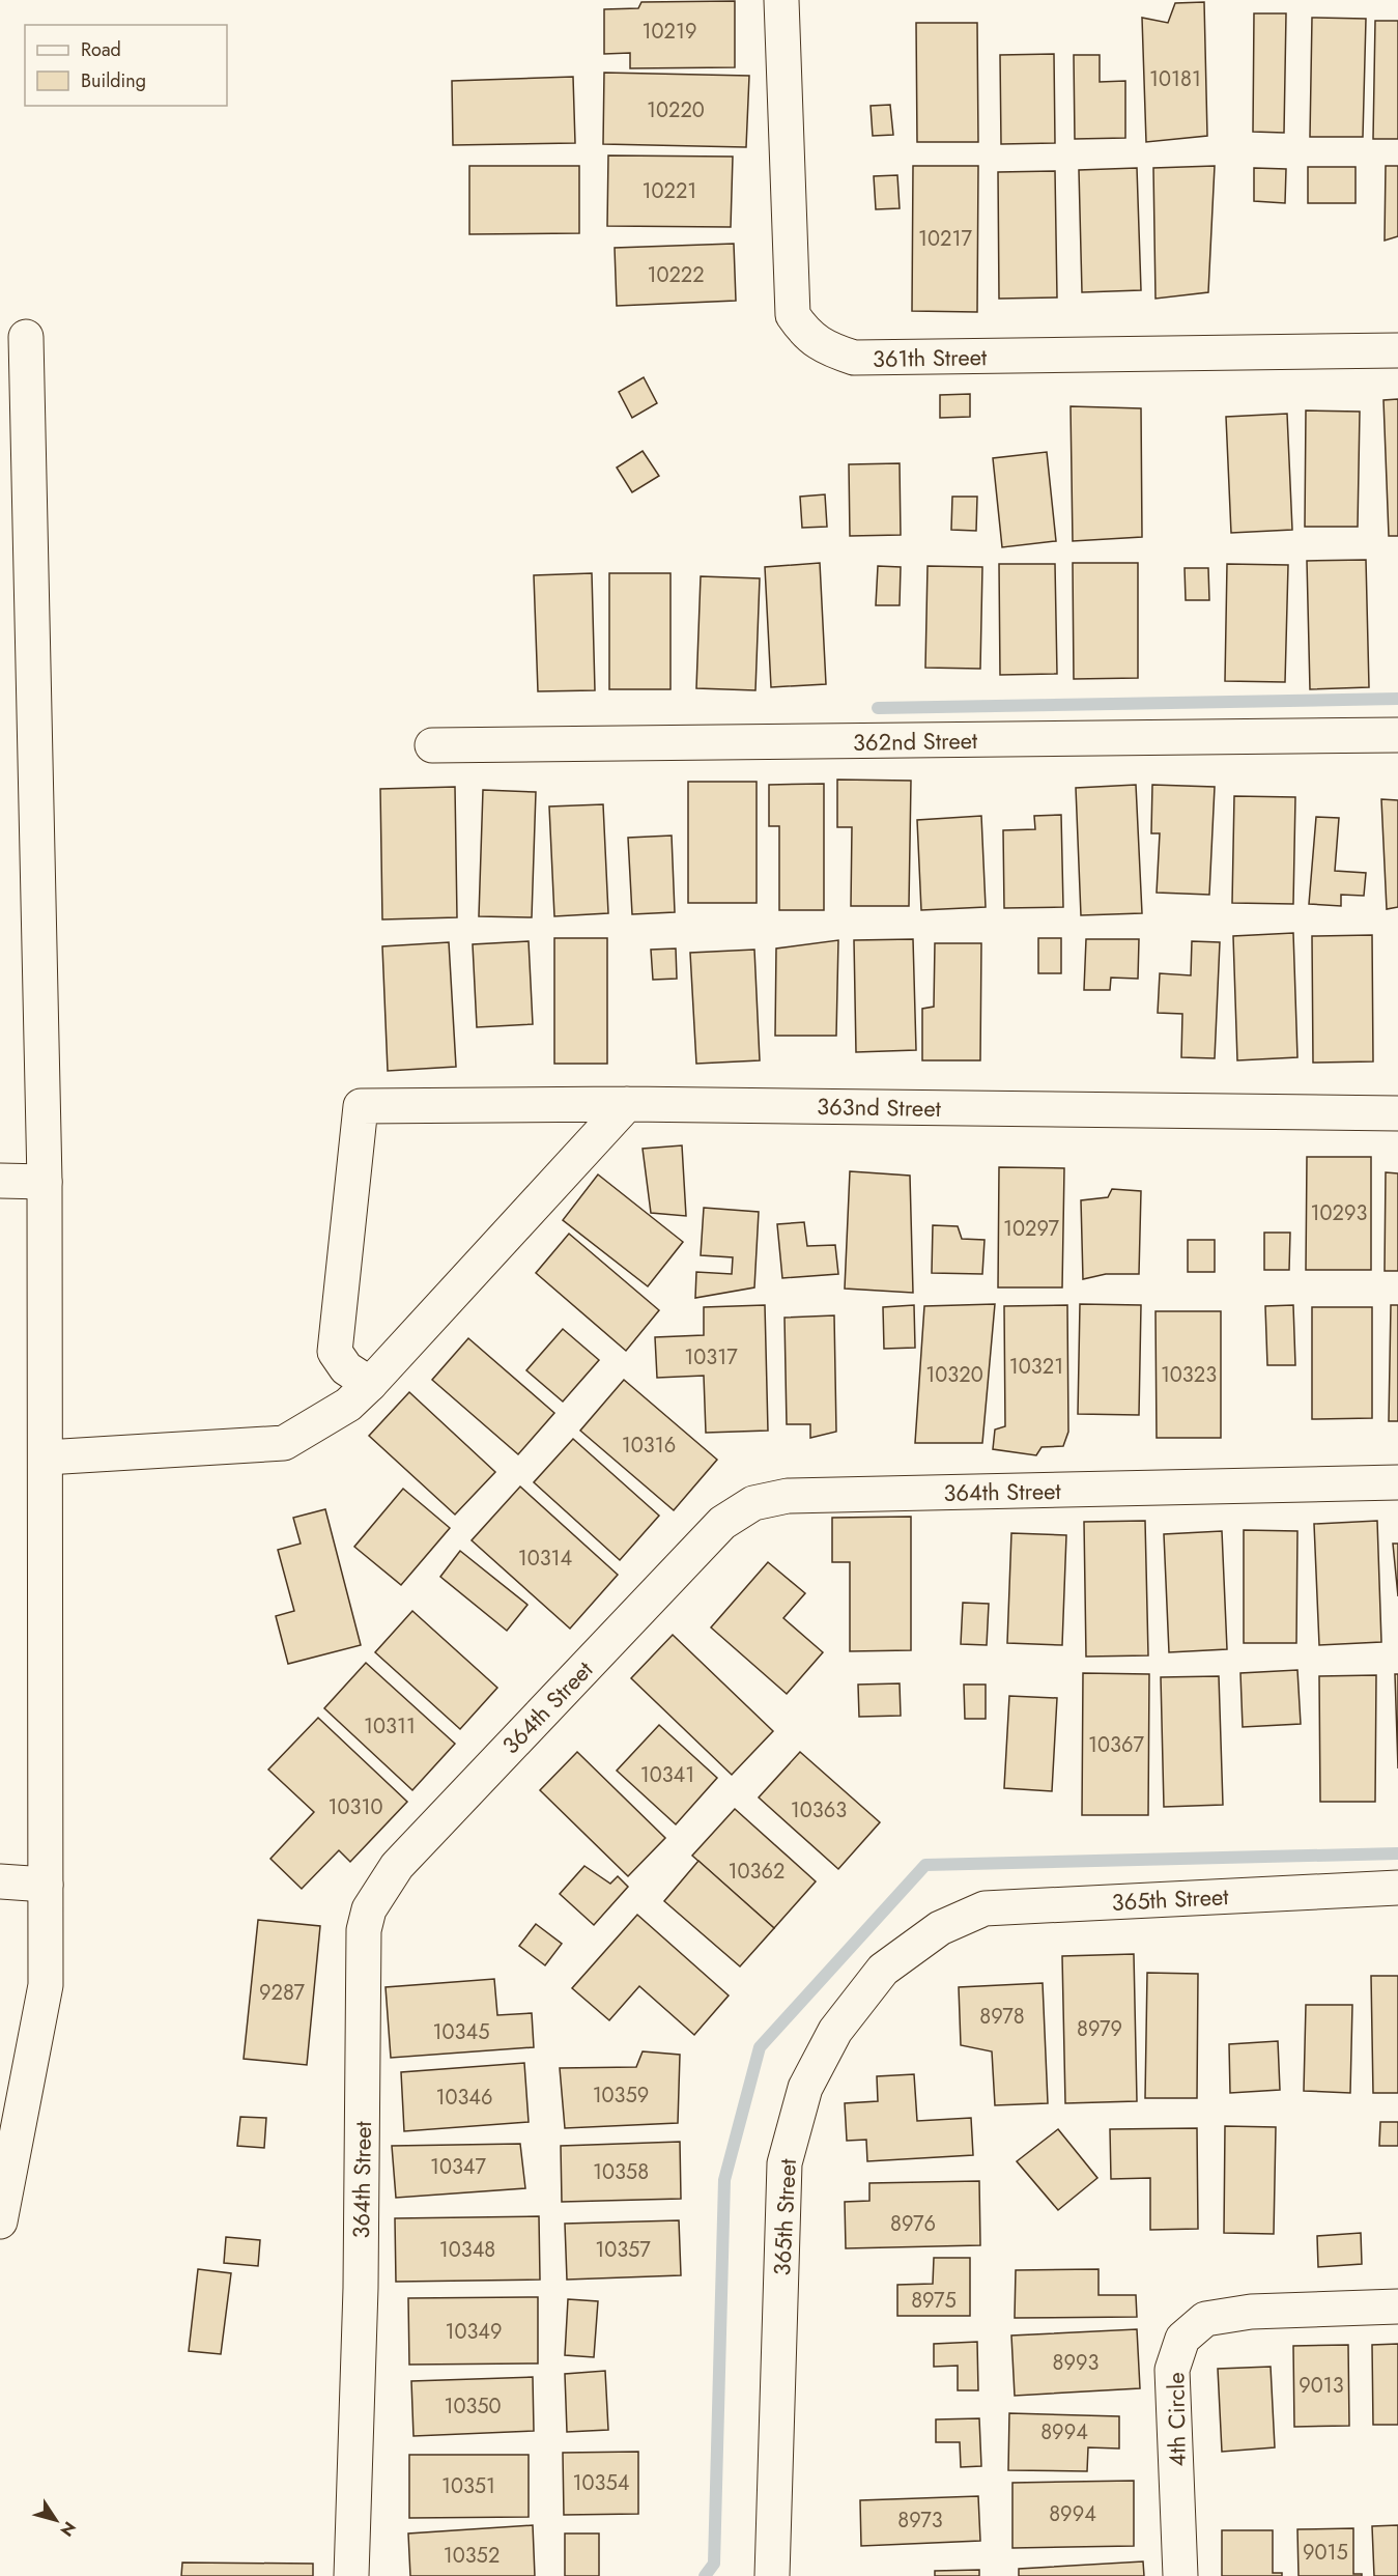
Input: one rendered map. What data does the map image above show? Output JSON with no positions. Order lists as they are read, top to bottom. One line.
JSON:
{"streets":{"street":["361th Street","362nd Street","363nd Street","364th Street","365th Street","4th Circle"]},"house_numbers":["10219","10181","10220","10221","10217","10222","10293","10297","10317","10321","10320","10323","10316","10314","10311","10367","10341","10310","10363","10362","9287","8978","8979","10345","10359","10346","10347","10358","8976","10348","10357","8975","10349","8993","9013","10350","8994","10354","10351","8994","8973","9015","10352"],"legend":["Road","Building"],"north":"bottom right"}
